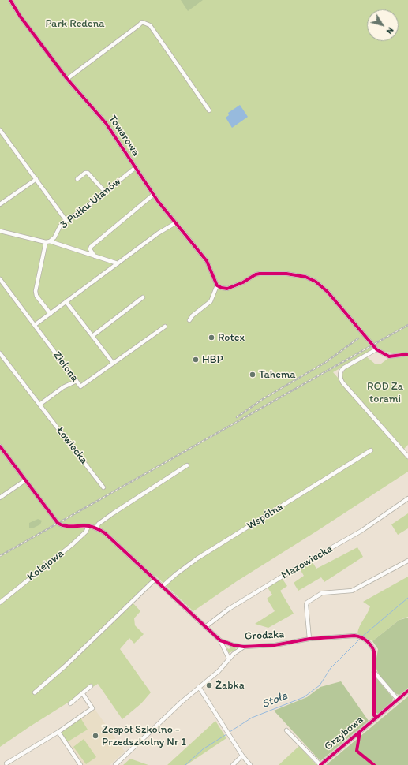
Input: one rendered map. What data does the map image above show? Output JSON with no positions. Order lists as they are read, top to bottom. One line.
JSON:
{"streets":{"street":["Towarowa","3 Pułku Ułanów","Zielona","Łowiecka","Wspólna","Mazowiecka","Kolejowa","Grodzka","Grzybowa"]},"crossings":[["Towarowa","3 Pułku Ułanów"],["Wspólna","Grodzka"],["Mazowiecka","Grodzka"],["Kolejowa","Grodzka"],["Grodzka","Grzybowa"]],"water":["Stoła"],"parks":["Park Redena","ROD Za torami"],"places":["Rotex","HBP","Tahema","Żabka","Zespół Szkolno - Przedszkolny Nr 1"],"north":"bottom right"}
